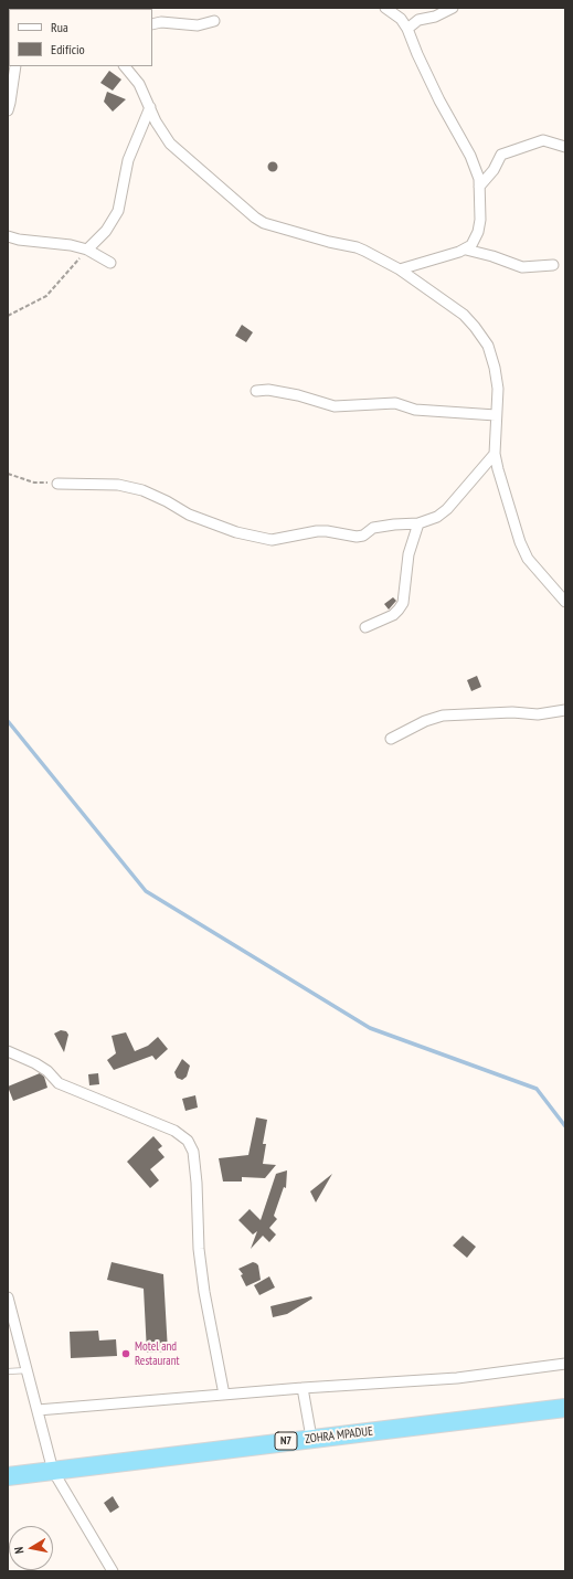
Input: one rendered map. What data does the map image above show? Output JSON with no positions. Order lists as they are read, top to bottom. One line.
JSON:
{"streets":{"highway":["ZOHRA MPADUE","N7"]},"places":["Motel and Restaurant"],"legend":["Rua","Edifício"],"north":"left"}
